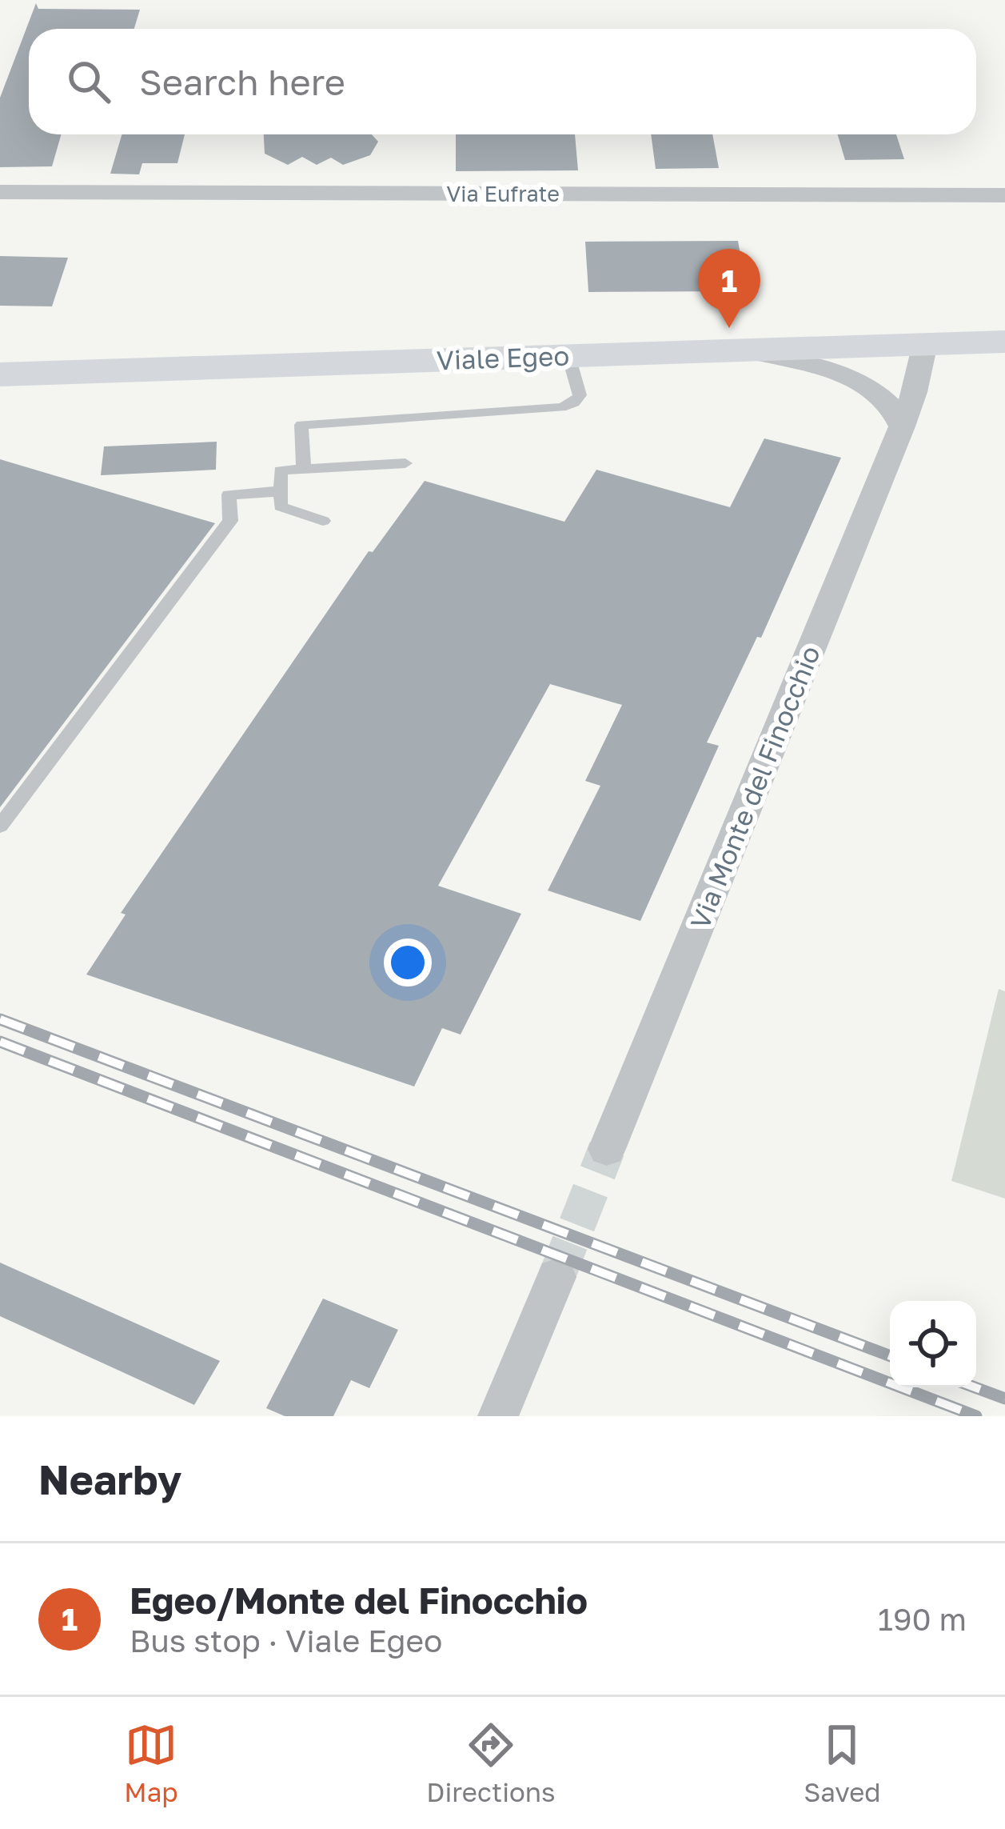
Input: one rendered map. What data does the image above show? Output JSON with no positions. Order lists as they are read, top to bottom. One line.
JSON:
{"streets":{"main road":["Viale Egeo"],"street":["Via Eufrate","Via Monte del Finocchio"]},"crossings":[["Viale Egeo","Via Monte del Finocchio"]],"page":{"search":"Search here","pins":"1","heading":"Nearby","list":[{"mark":"1","name":"Egeo/Monte del Finocchio","note":"Bus stop · Viale Egeo","value":"190 m"}],"nav":["Map","Directions","Saved"]}}
